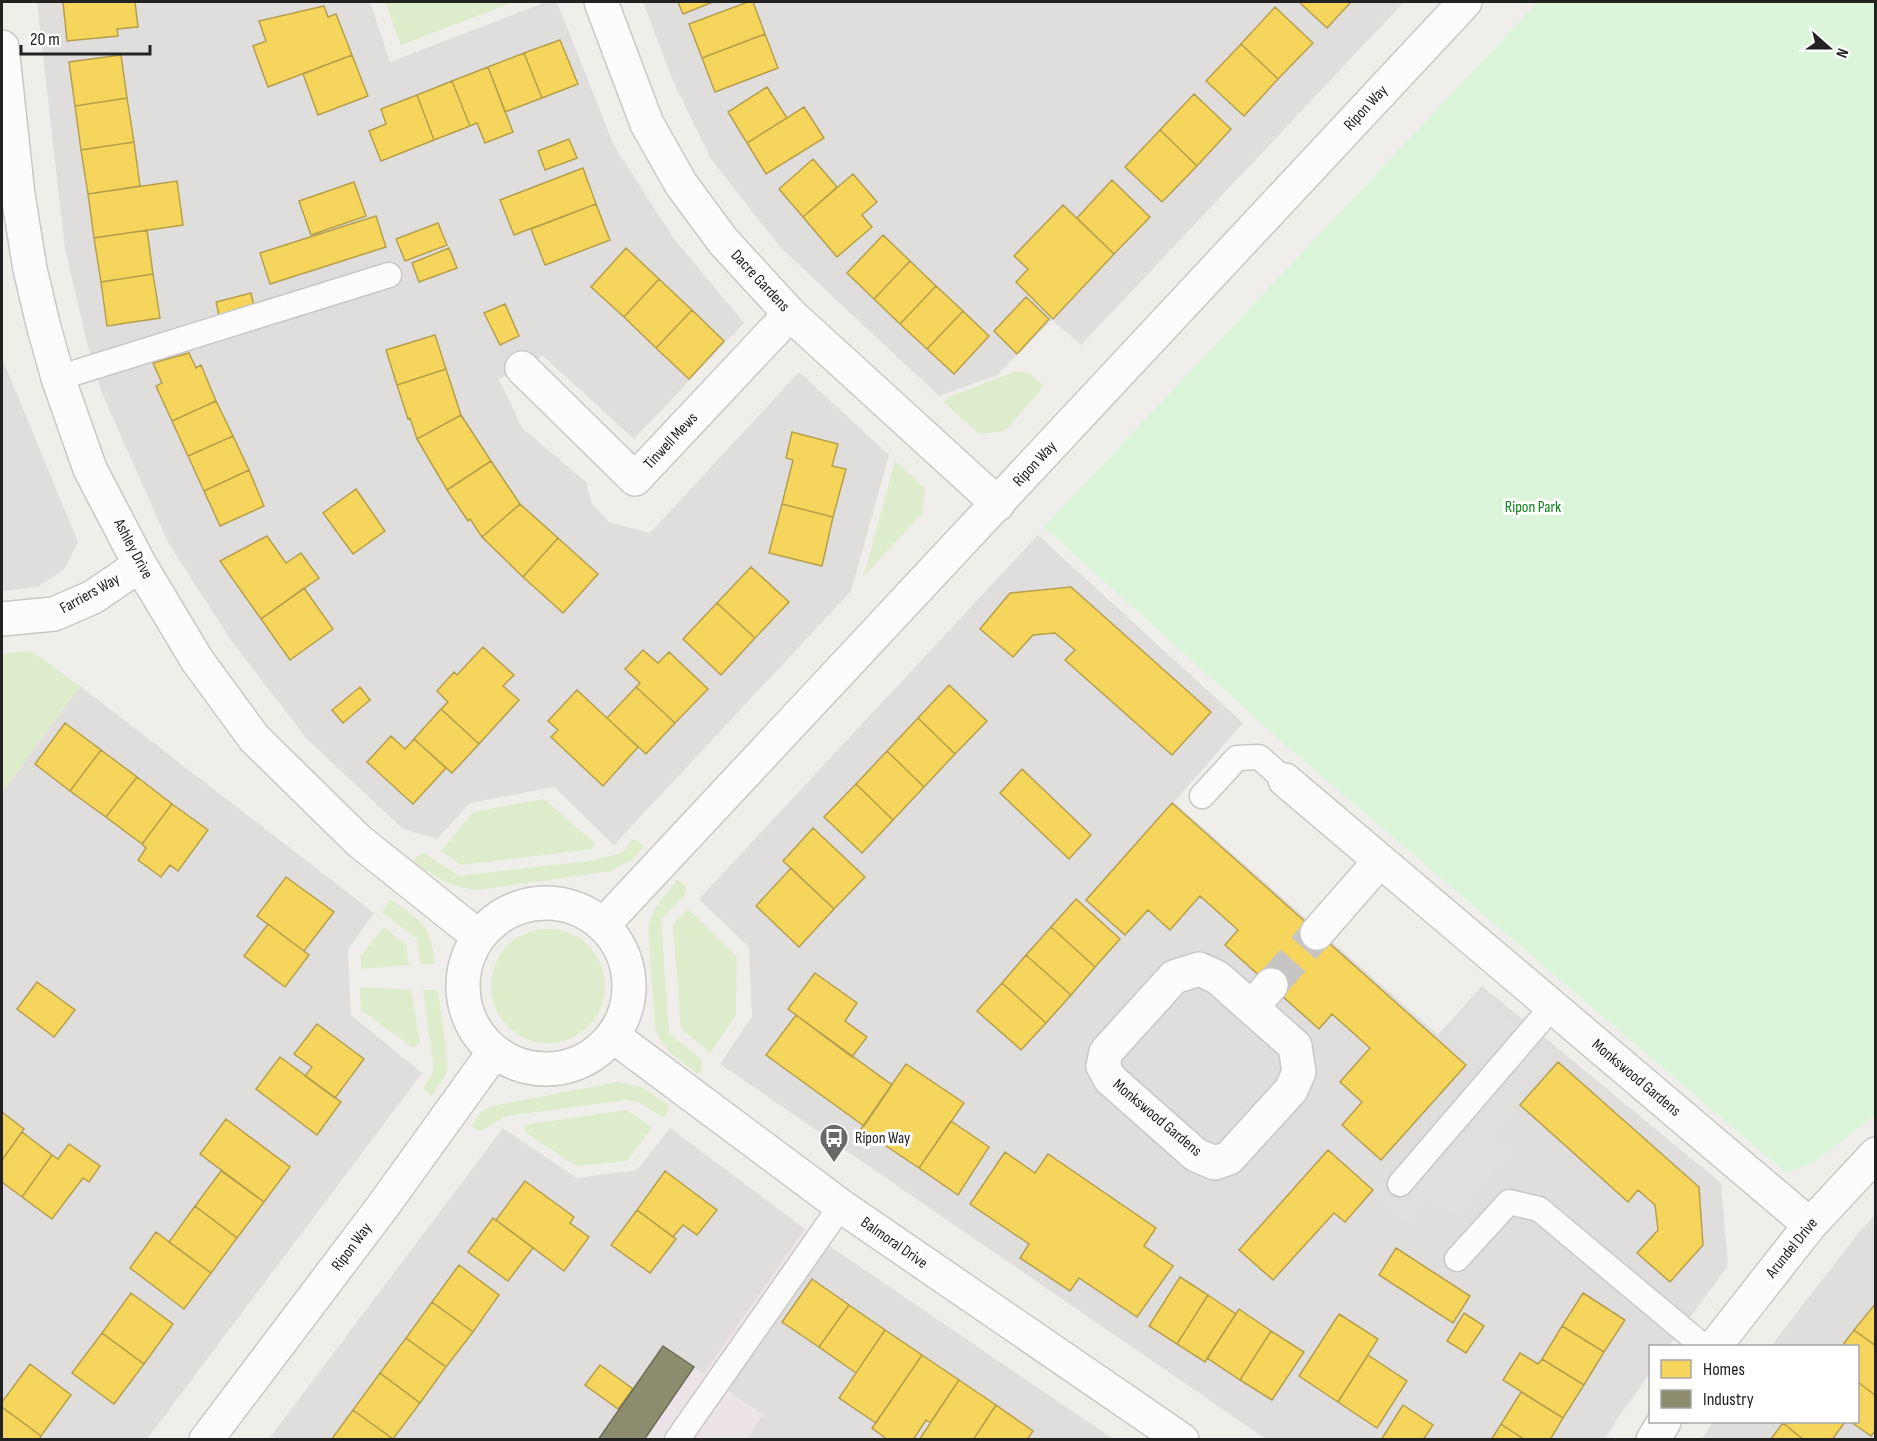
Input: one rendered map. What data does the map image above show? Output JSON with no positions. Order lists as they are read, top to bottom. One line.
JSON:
{"streets":{"street":["Ripon Way","Dacre Gardens","Tinwell Mews","Ashley Drive","Farriers Way","Monkswood Gardens","Balmoral Drive","Arundel Drive"]},"crossings":[["Ripon Way","Dacre Gardens"],["Ripon Way","Ashley Drive"],["Ripon Way","Balmoral Drive"],["Dacre Gardens","Tinwell Mews"],["Ashley Drive","Farriers Way"],["Ashley Drive","Balmoral Drive"],["Monkswood Gardens","Arundel Drive"]],"parks":["Ripon Park"],"places":{"bus stop":["Ripon Way"]},"legend":["Homes","Industry"],"scale_bar":"20 m","north":"right"}
